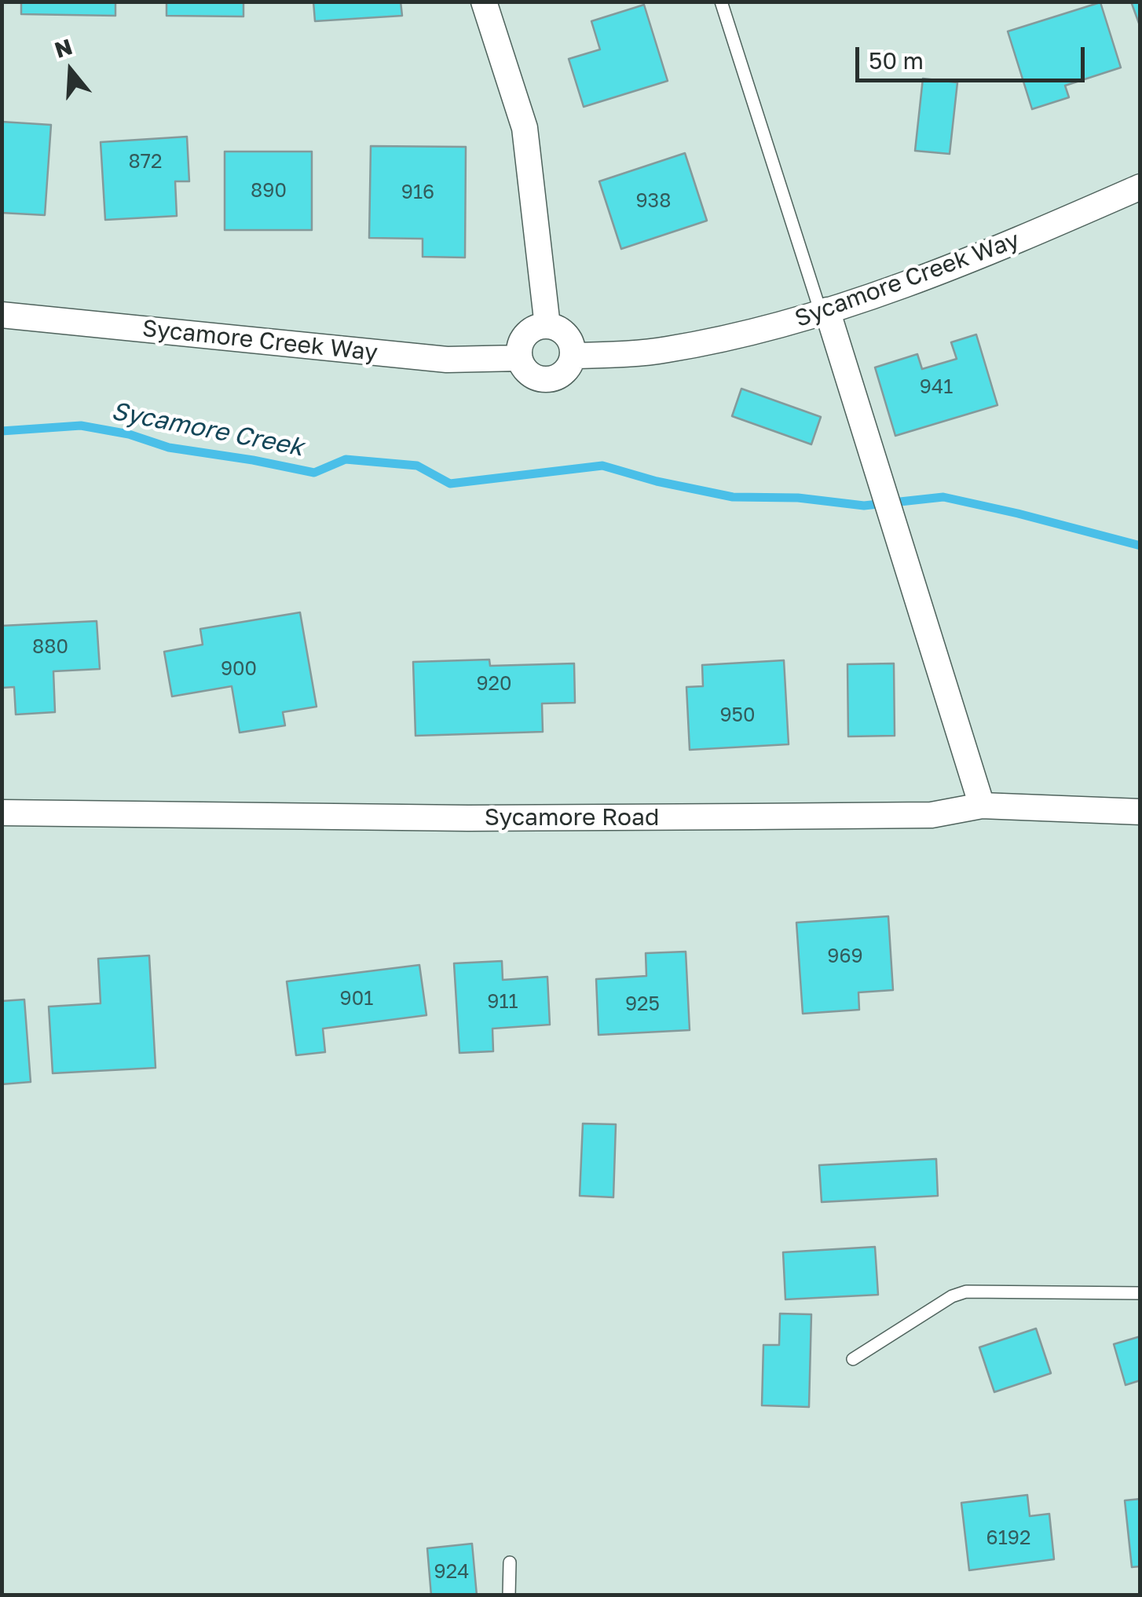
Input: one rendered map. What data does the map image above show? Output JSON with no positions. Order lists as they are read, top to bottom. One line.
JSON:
{"streets":{"street":["Sycamore Creek Way","Sycamore Road"]},"water":["Sycamore Creek"],"house_numbers":["872","890","916","938","941","880","900","920","950","969","901","911","925","6192","924"],"scale_bar":"50 m","north":"top"}
